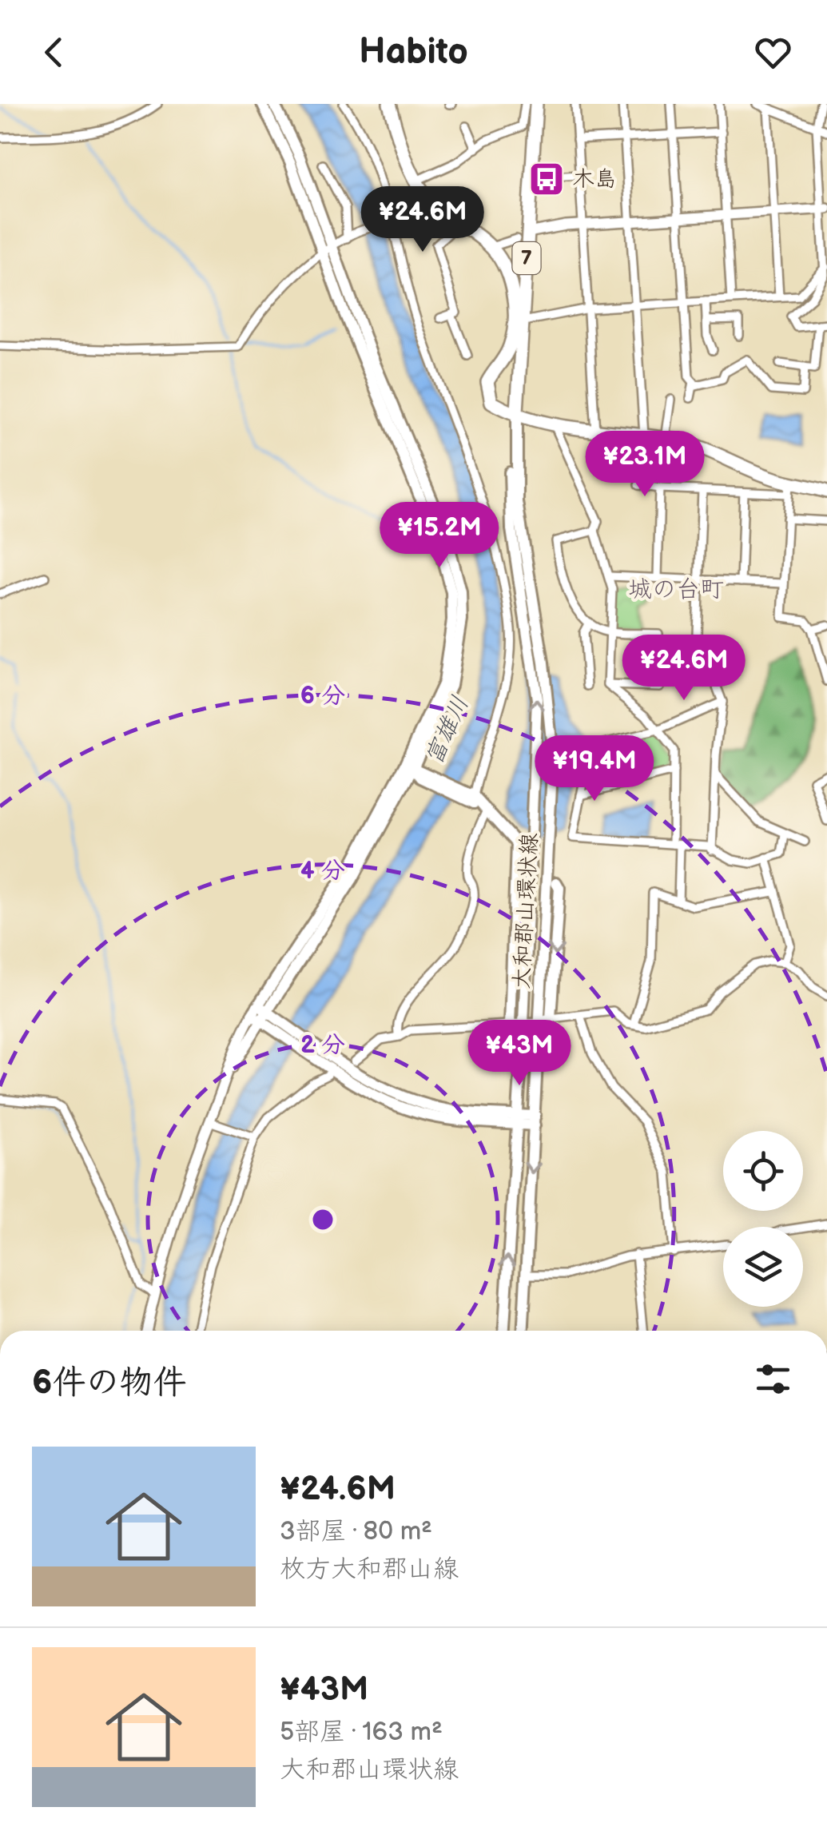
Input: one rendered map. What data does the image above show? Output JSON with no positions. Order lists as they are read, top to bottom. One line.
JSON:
{"streets":{"main road":["7","大和郡山環状線"]},"crossings":[["7","大和郡山環状線"]],"districts":["城の台町"],"water":["富雄川"],"places":{"bus stop":["木島"]},"page":{"header":"Habito","price":["¥24.6M","¥23.1M","¥15.2M","¥24.6M","¥19.4M","¥43M"],"heading":"6件の物件","list":[{"name":"¥24.6M","note":"3部屋 · 80 m² · 枚方大和郡山線"},{"name":"¥43M","note":"5部屋 · 163 m² · 大和郡山環状線"}]},"rings":["6 分","4 分","2 分"]}
